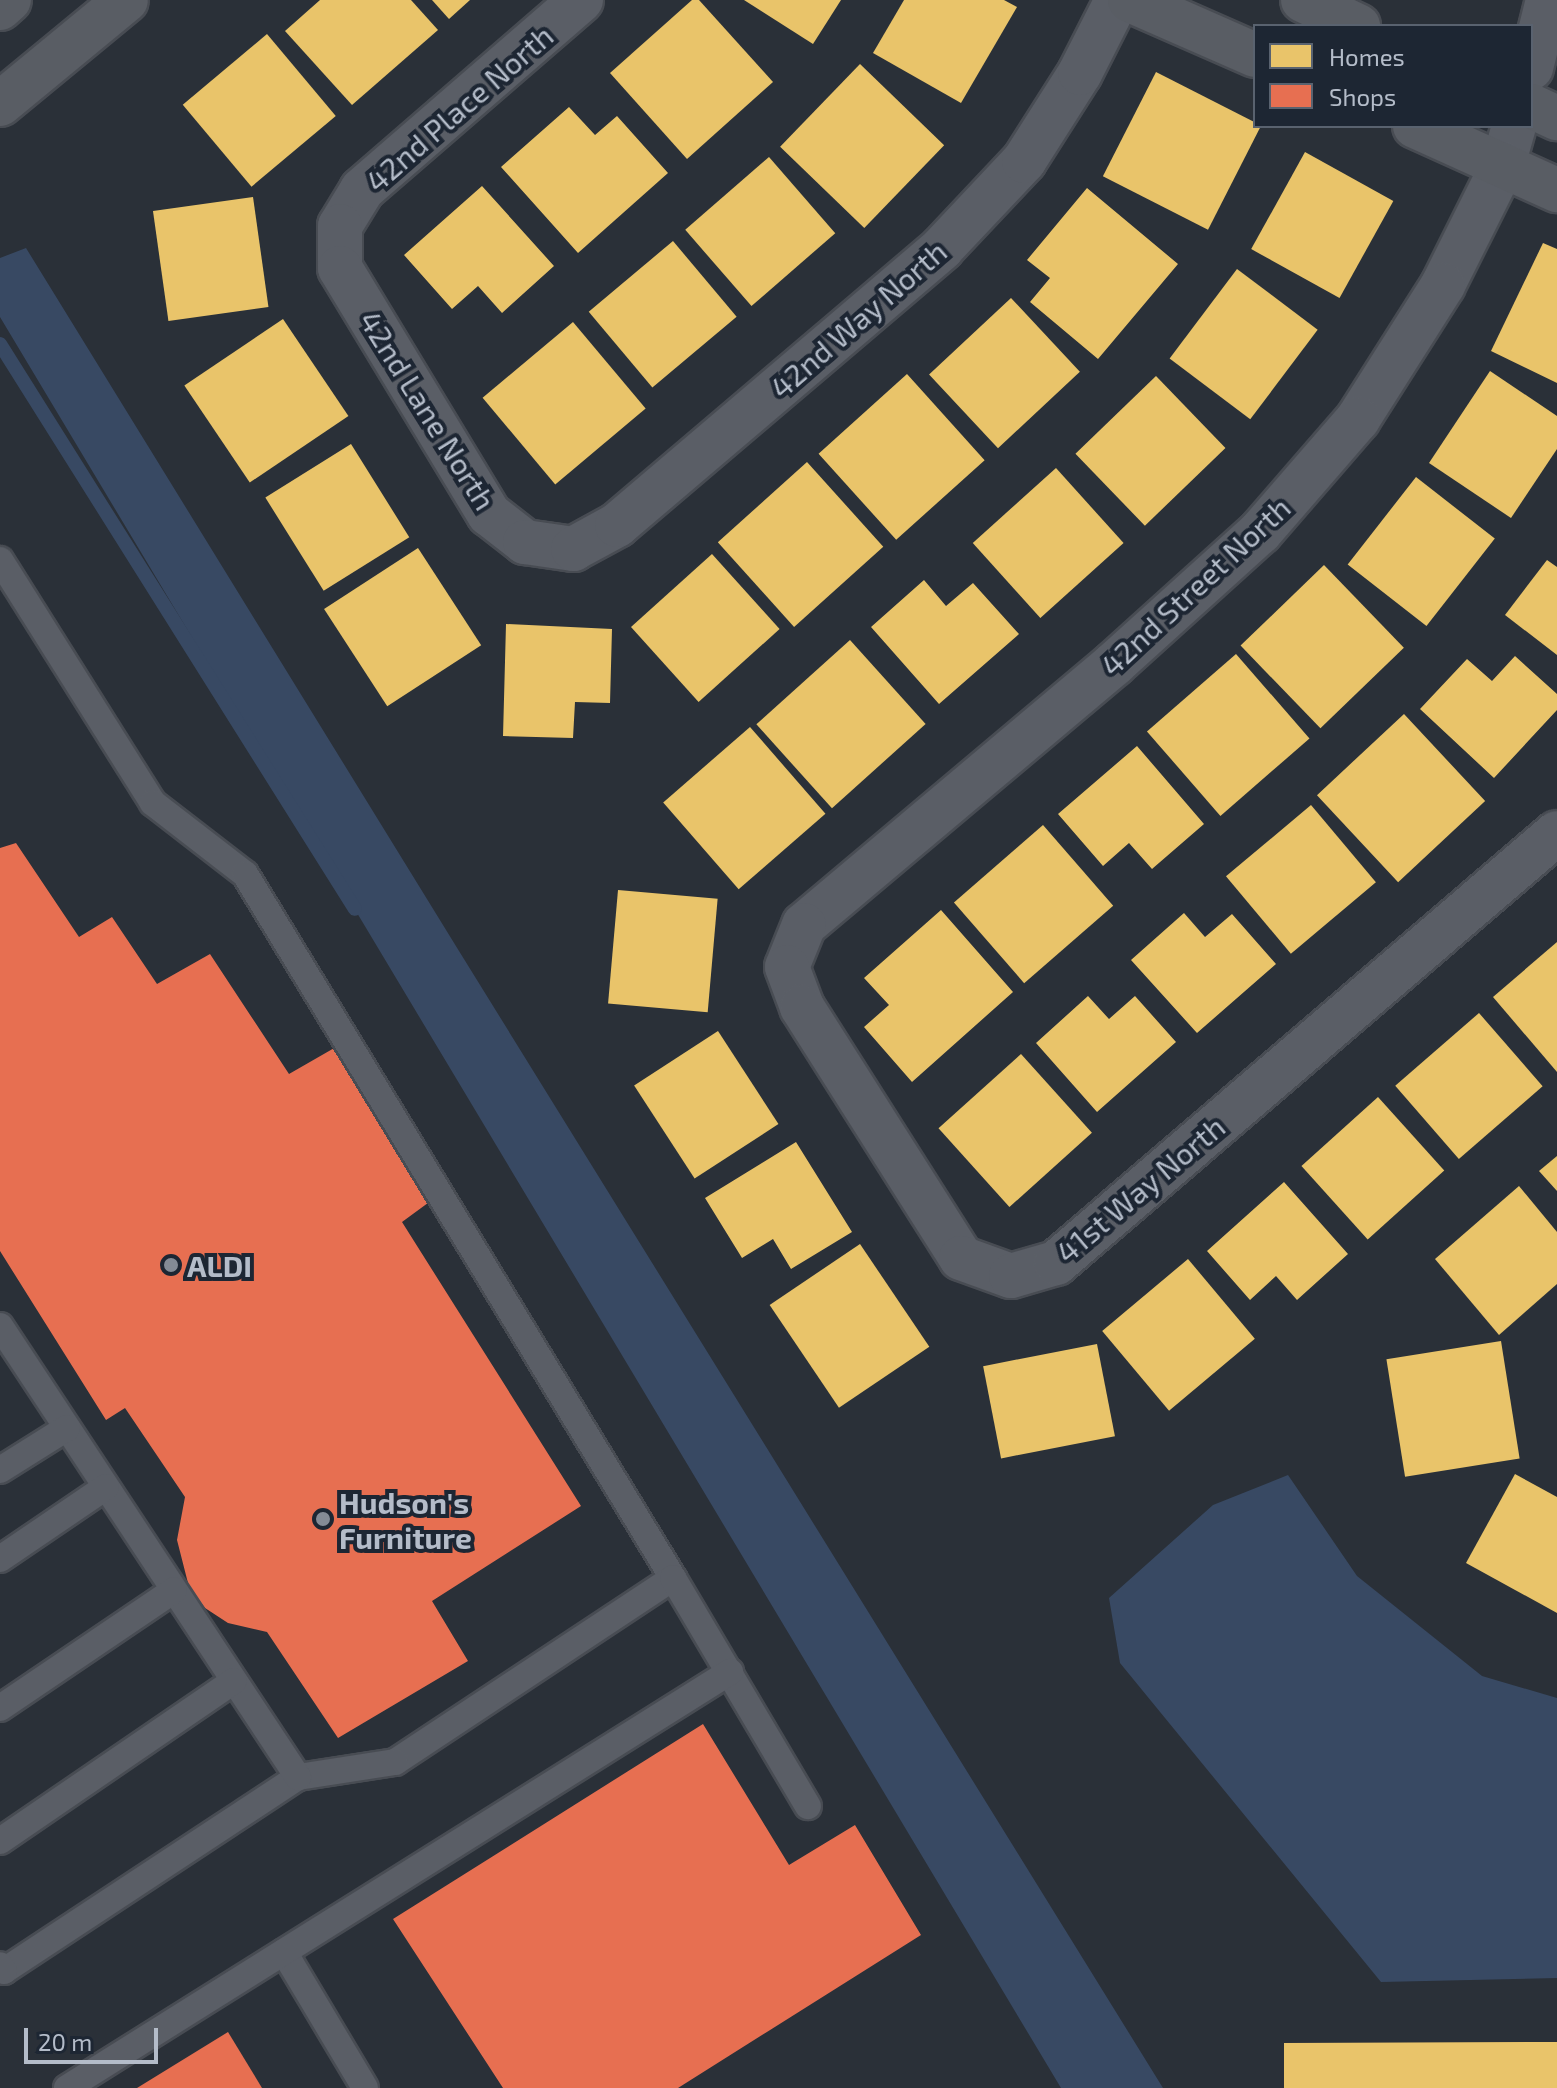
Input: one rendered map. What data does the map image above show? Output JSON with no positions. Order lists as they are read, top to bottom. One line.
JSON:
{"streets":{"street":["42nd Place North","42nd Way North","42nd Lane North","42nd Street North","41st Way North"]},"crossings":[["42nd Place North","42nd Lane North"],["42nd Way North","42nd Lane North"],["42nd Street North","41st Way North"]],"places":["ALDI","Hudson's Furniture"],"legend":["Homes","Shops"],"scale_bar":"20 m"}
